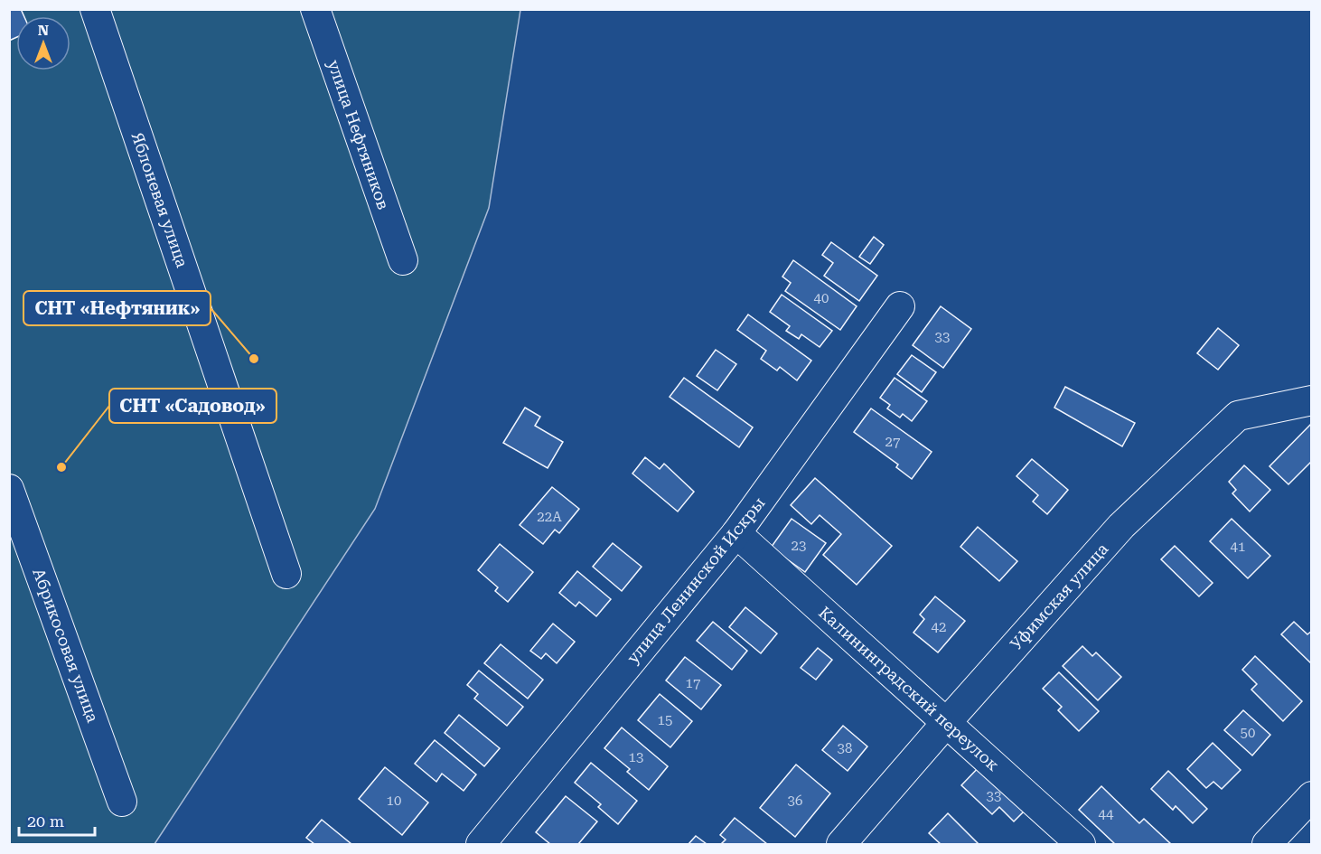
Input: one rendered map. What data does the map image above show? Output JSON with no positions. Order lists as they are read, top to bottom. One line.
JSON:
{"streets":{"street":["улица Нефтяников","Яблоневая улица","улица Ленинской Искры","Уфимская улица","Абрикосовая улица","Калининградский переулок"]},"crossings":[["улица Ленинской Искры","Калининградский переулок"],["Уфимская улица","Калининградский переулок"]],"places":["СНТ «Нефтяник»","СНТ «Садовод»"],"house_numbers":["40","33","27","22А","23","41","42","17","15","50","38","13","33","10","36","44"],"scale_bar":"20 m","north":"top"}
